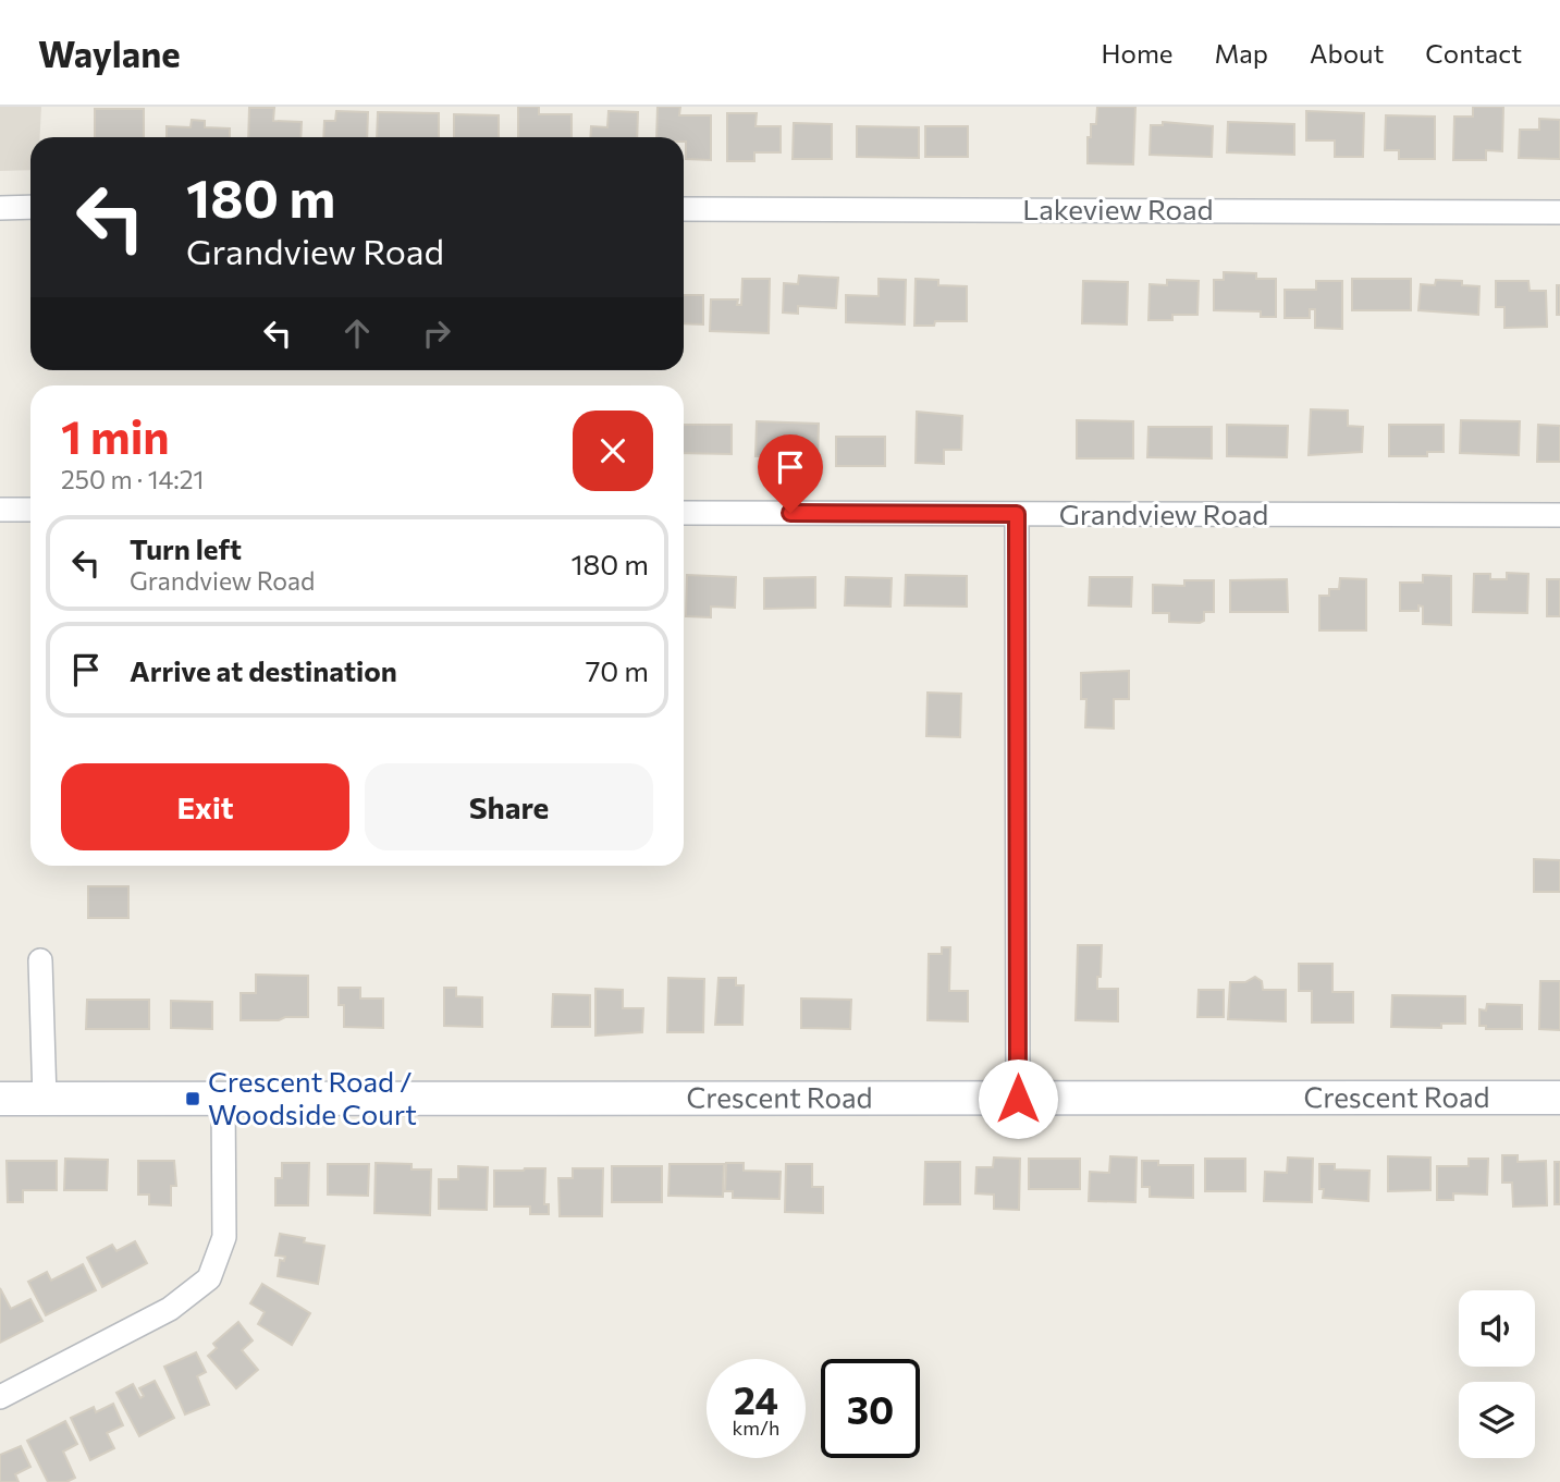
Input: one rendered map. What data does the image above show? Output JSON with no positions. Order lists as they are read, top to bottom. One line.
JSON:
{"streets":{"street":["Lakeview Road","Grandview Road","Crescent Road"]},"places":{"transit":["Crescent Road / Woodside Court"]},"page":{"header":"Waylane","nav":["Home","Map","About","Contact"],"turn":["180 m","Grandview Road"],"heading":["1 min","250 m · 14:21"],"list":[{"name":"Turn left","note":"Grandview Road","value":"180 m"},{"name":"Arrive at destination","value":"70 m"}],"buttons":["Exit","Share"],"speed":"24 km/h","limit":"30"}}
